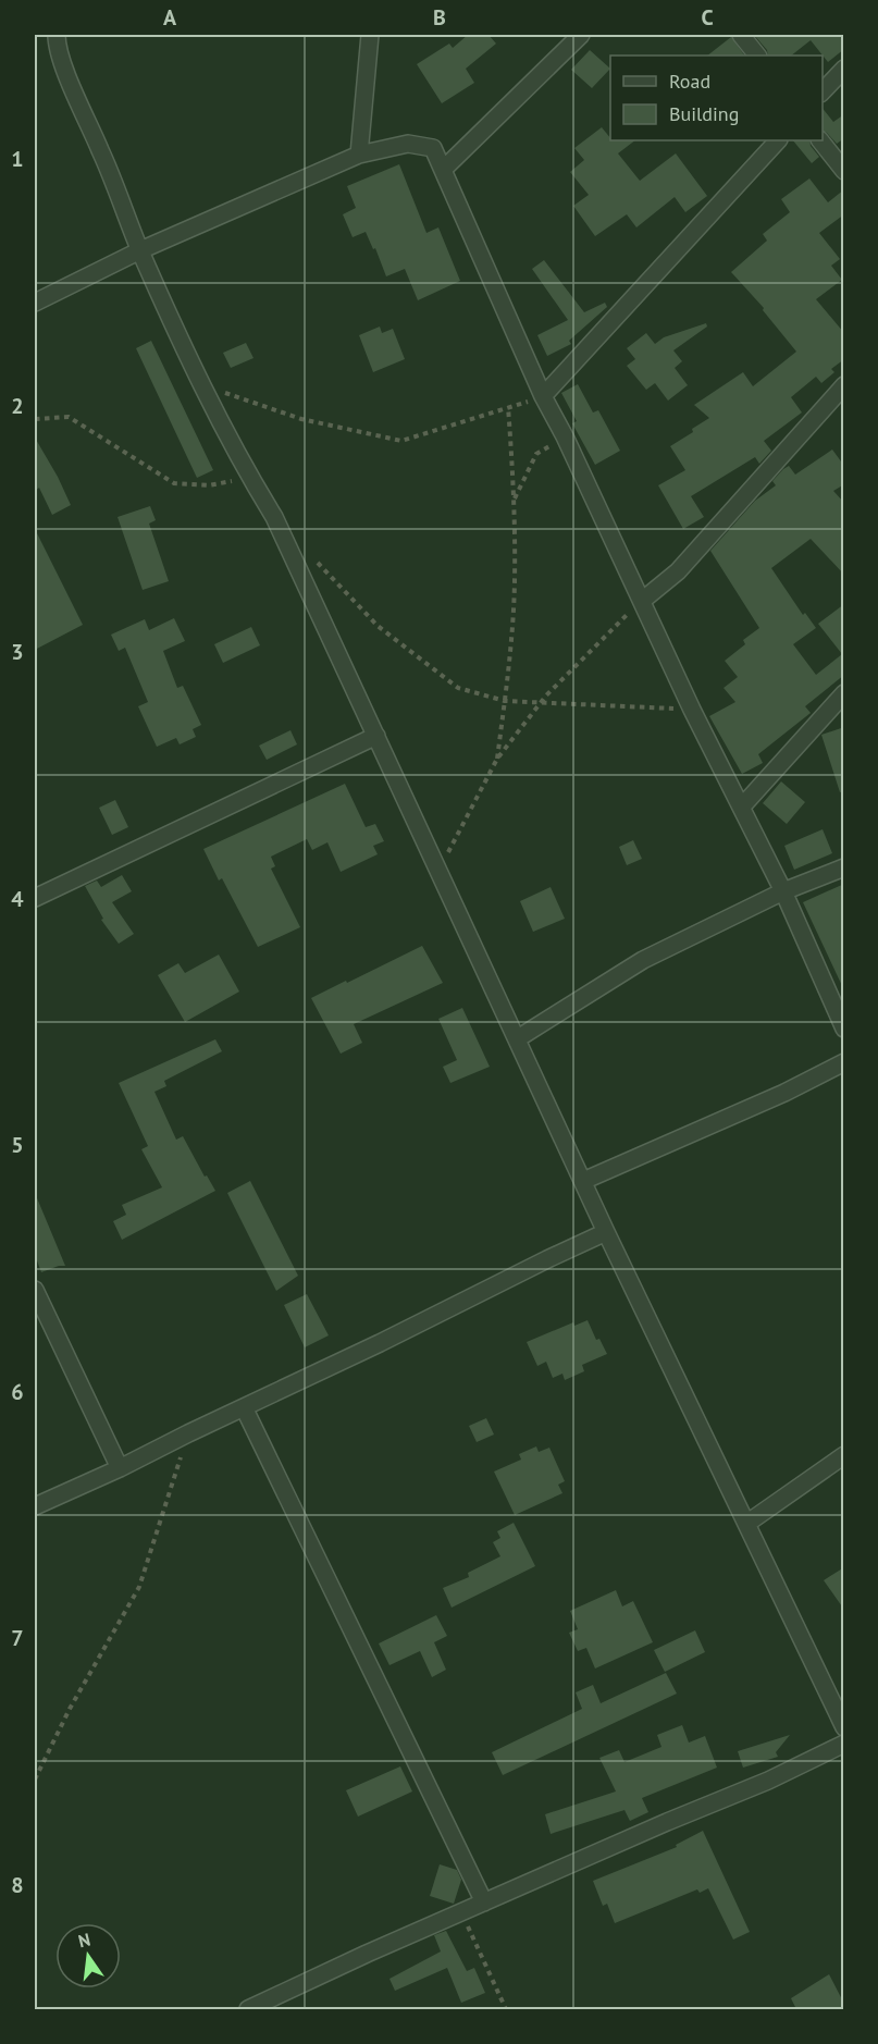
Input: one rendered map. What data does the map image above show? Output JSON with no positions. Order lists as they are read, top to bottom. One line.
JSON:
{"legend":["Road","Building"],"north":"top","grid":{"columns":["A","B","C"],"rows":["1","2","3","4","5","6","7","8"]}}
